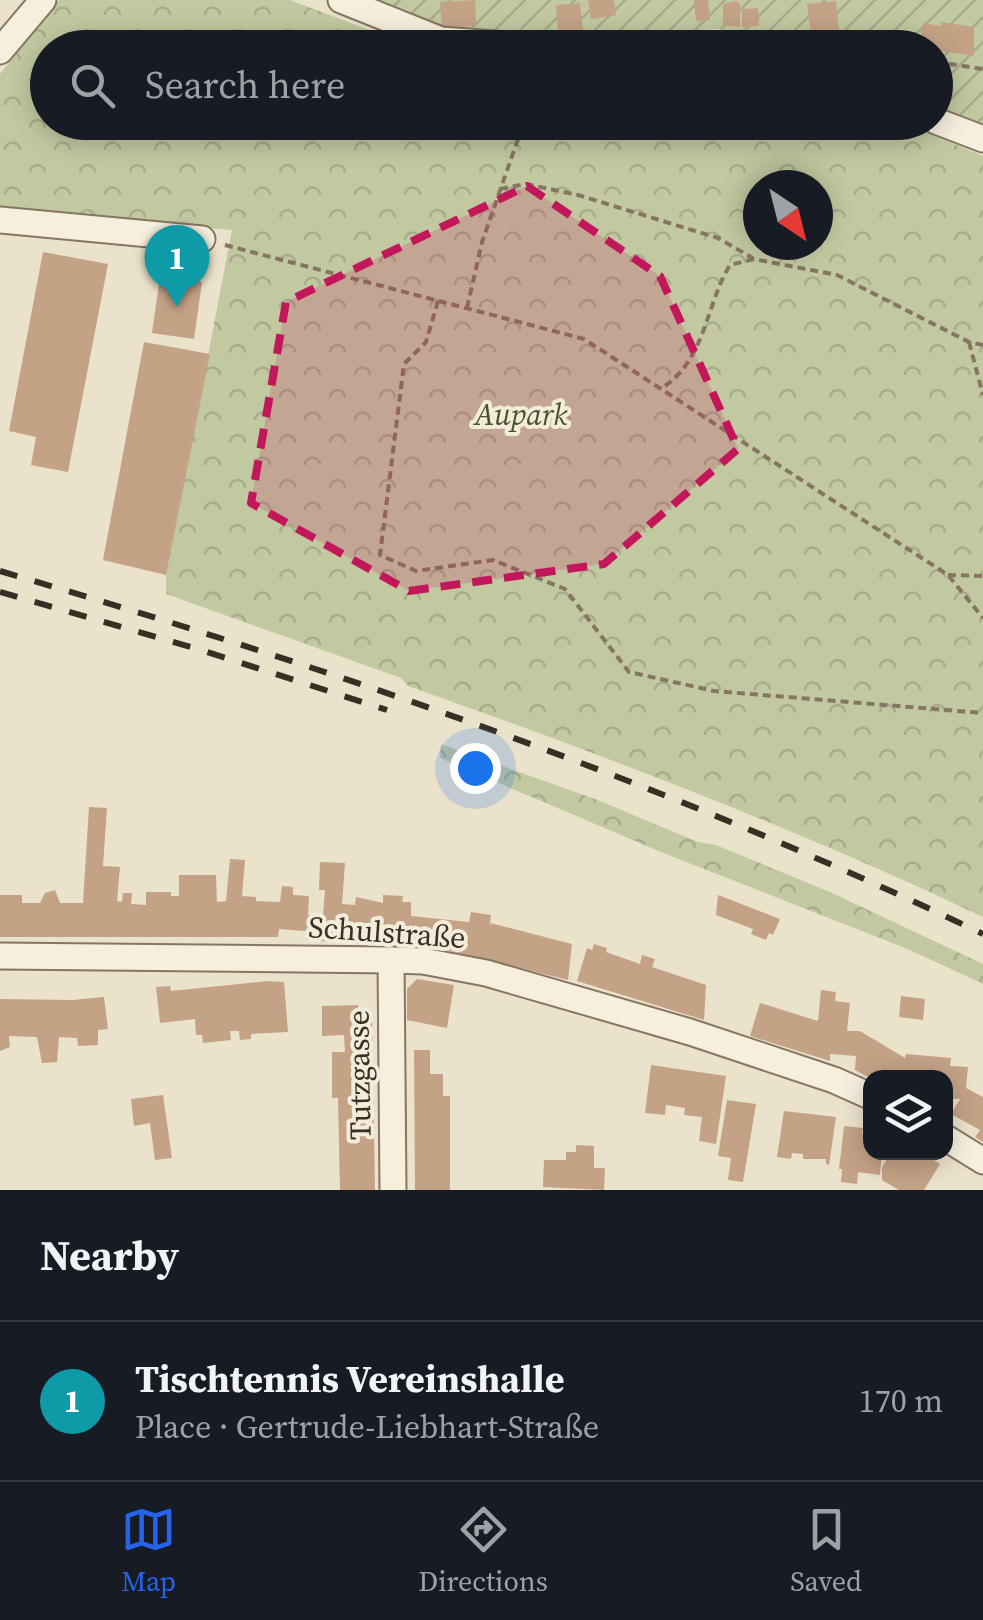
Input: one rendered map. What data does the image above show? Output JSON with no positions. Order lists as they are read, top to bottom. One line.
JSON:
{"streets":{"street":["Schulstraße","Tutzgasse"]},"crossings":[["Schulstraße","Tutzgasse"]],"parks":["Aupark"],"north":"bottom right","page":{"search":"Search here","pins":"1","heading":"Nearby","list":[{"mark":"1","name":"Tischtennis Vereinshalle","note":"Place · Gertrude-Liebhart-Straße","value":"170 m"}],"nav":["Map","Directions","Saved"]}}
